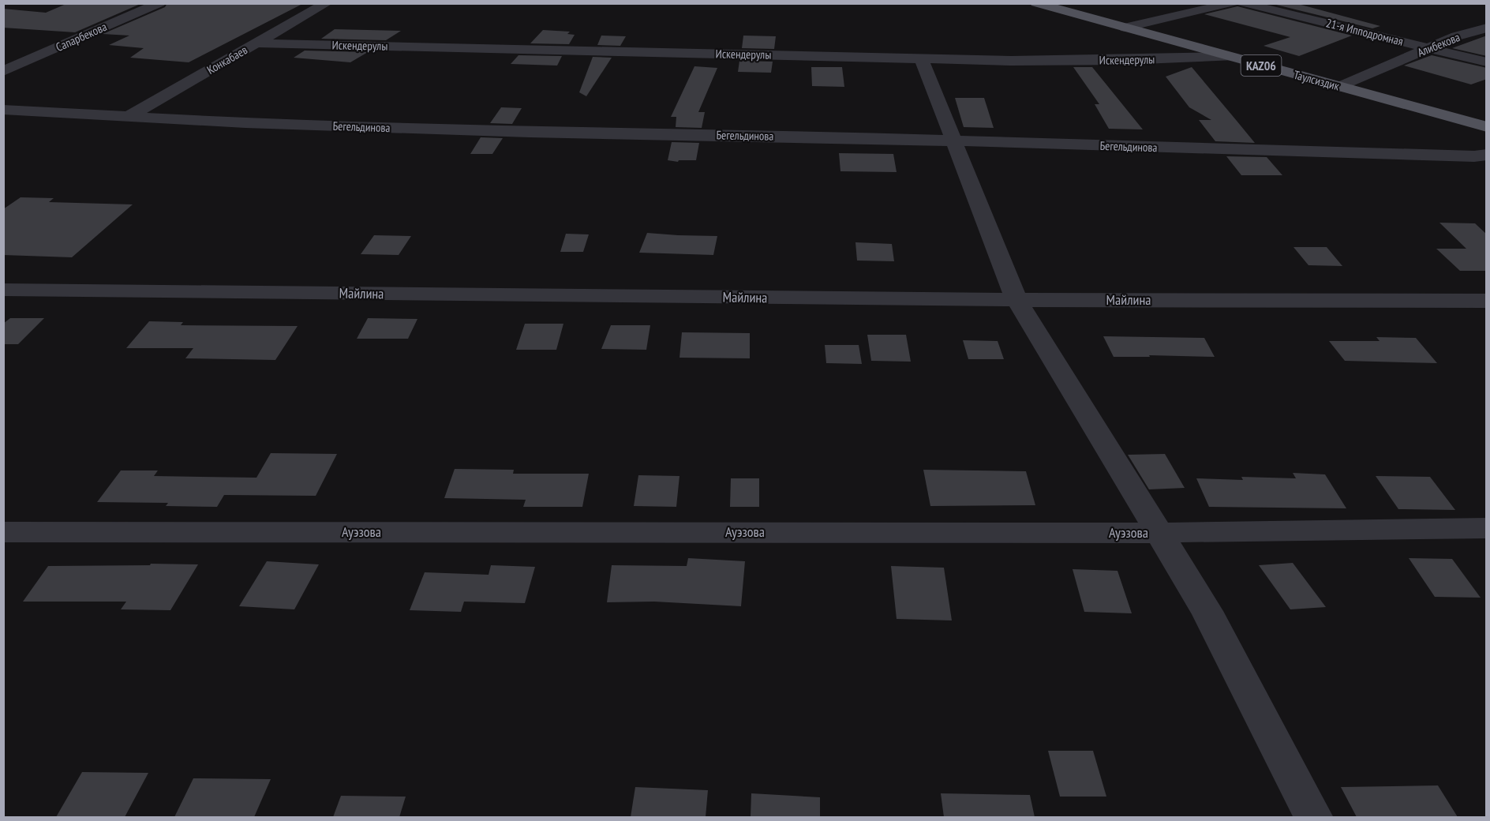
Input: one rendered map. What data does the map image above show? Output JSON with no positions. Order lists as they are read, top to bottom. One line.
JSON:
{"streets":{"main road":["KAZ06","Таулсиздик"],"street":["21-я Ипподромная","Сапарбекова","Алибекова","Искендерулы","Конкабаев","Бегельдинова","Майлина","Ауэзова"]},"crossings":[["21-я Ипподромная","Алибекова"],["Алибекова","Таулсиздик"],["Искендерулы","Конкабаев"],["Искендерулы","Таулсиздик"],["Конкабаев","Бегельдинова"]]}
